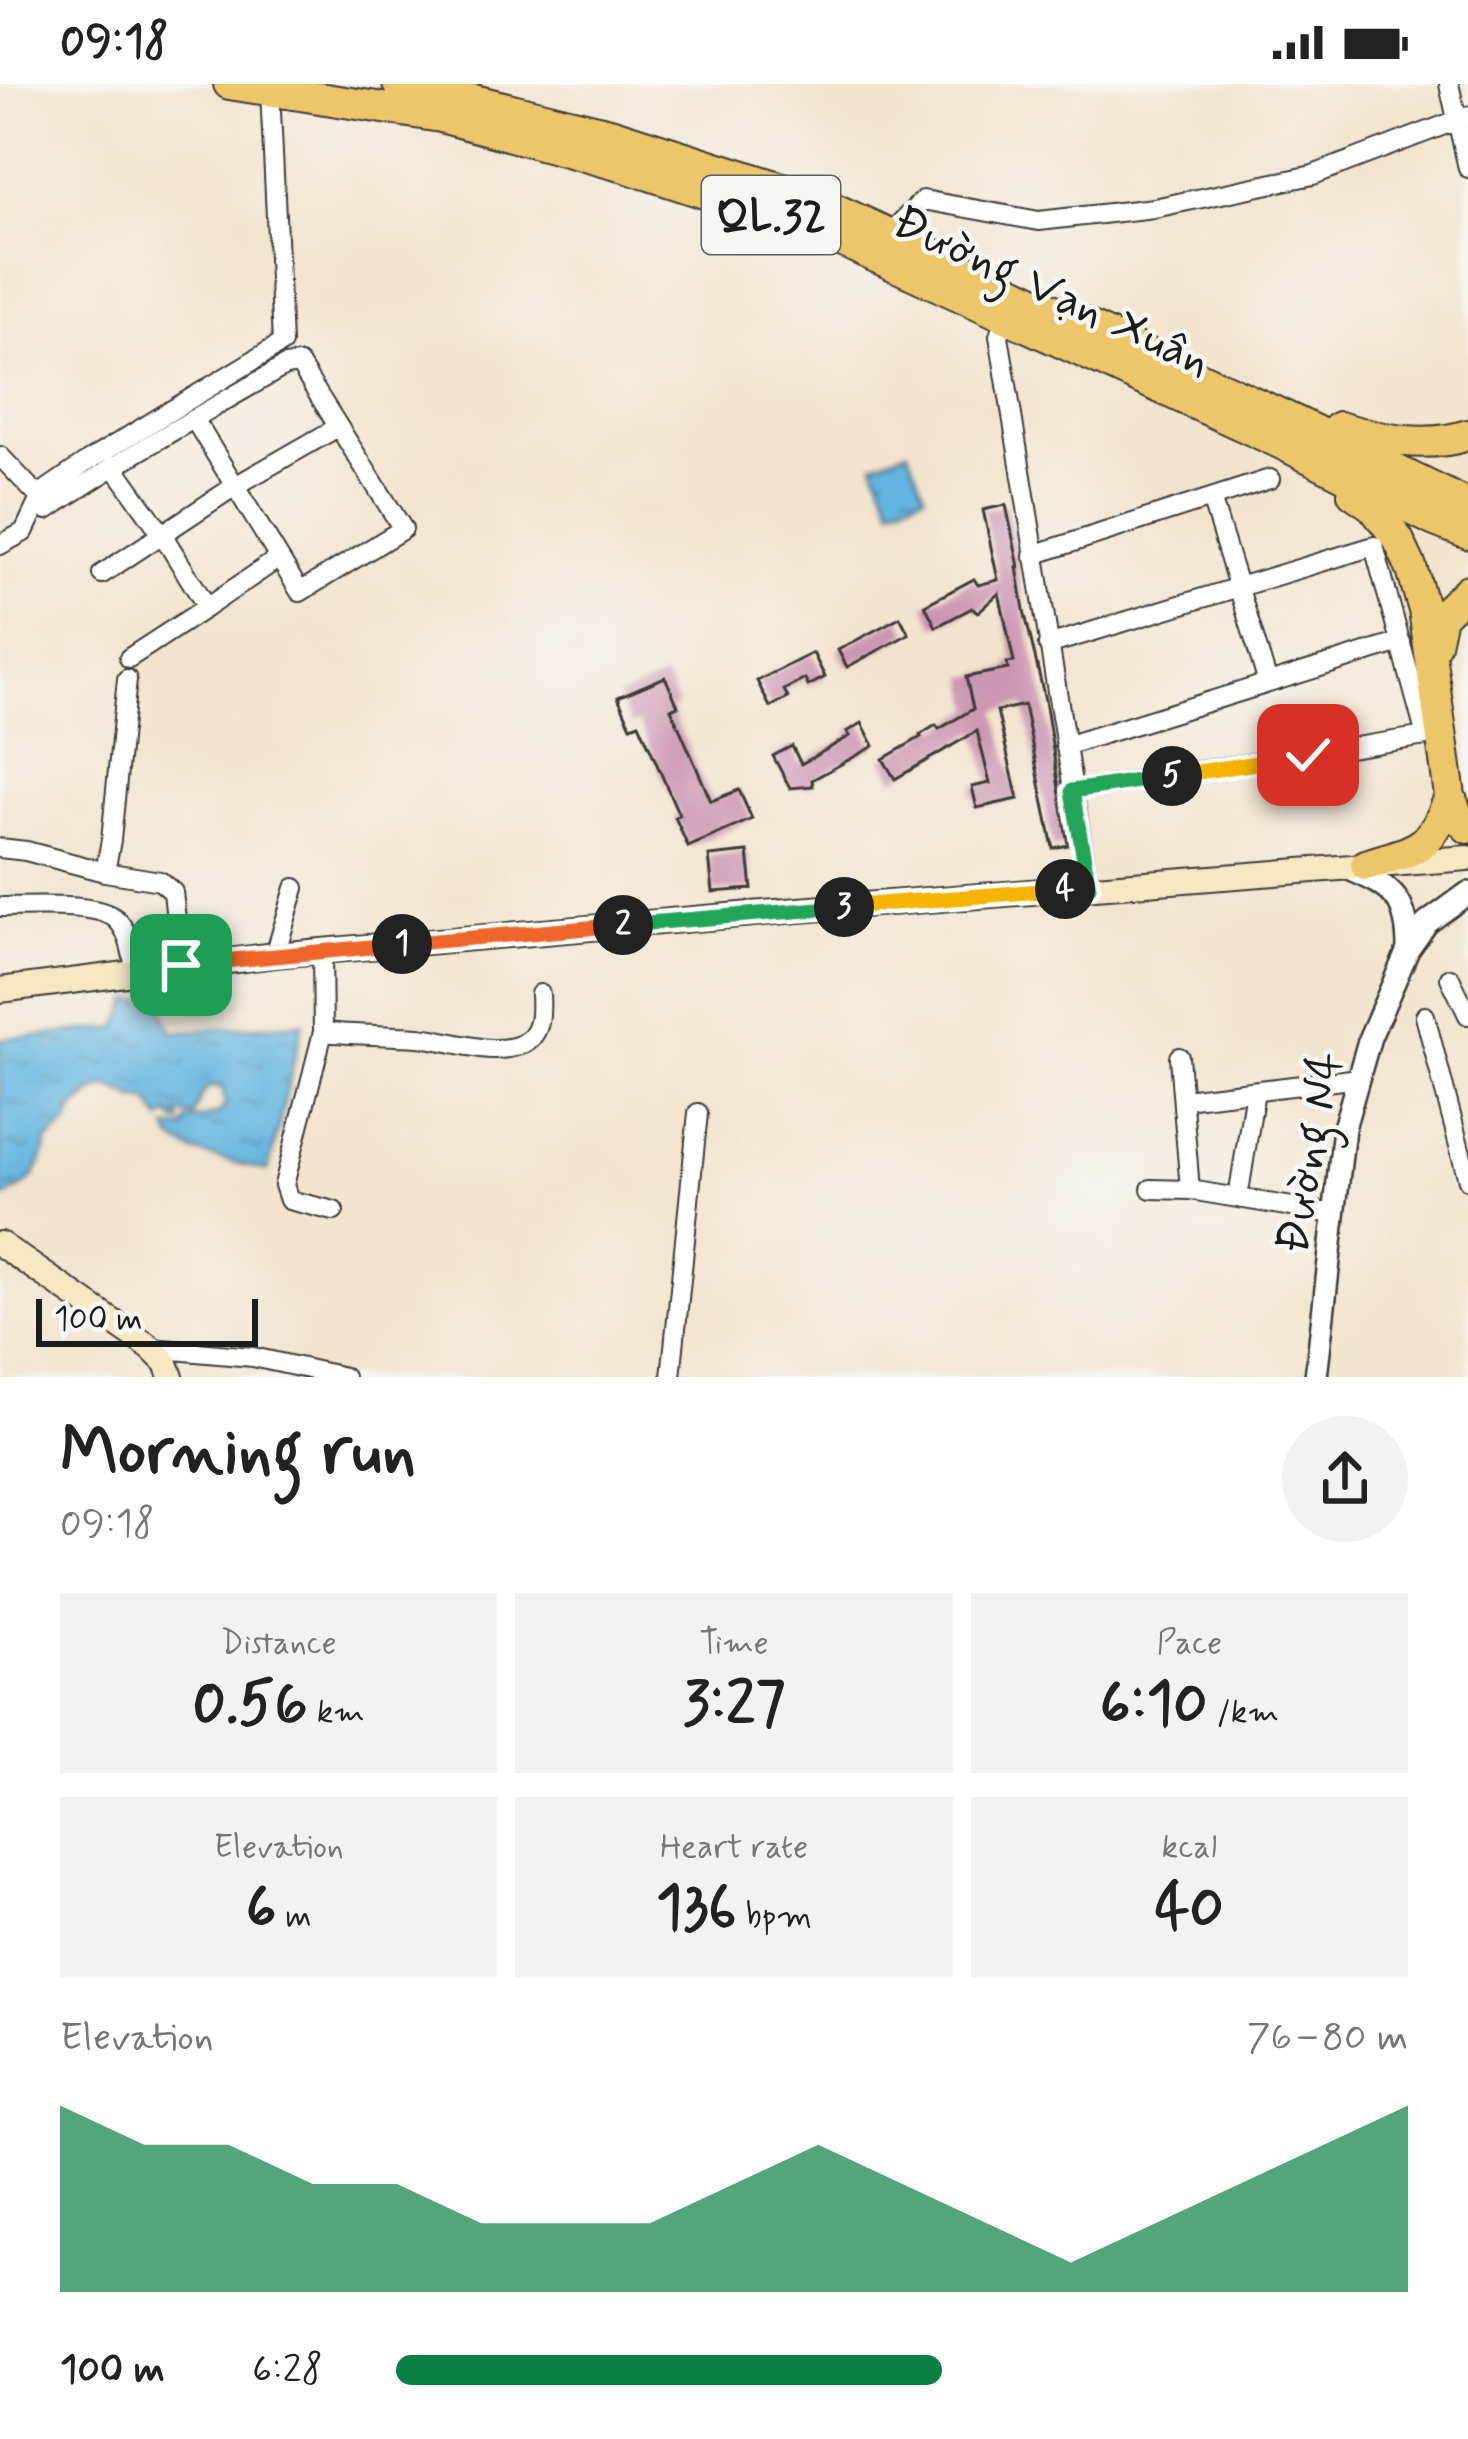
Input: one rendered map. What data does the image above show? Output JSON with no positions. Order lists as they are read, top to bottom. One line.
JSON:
{"streets":{"highway":["QL.32","Đường Vạn Xuân"],"street":["Đường N4"]},"crossings":[["QL.32","Đường Vạn Xuân"]],"scale_bar":"100 m","page":{"status":"09:18","pins":["5","4","3","2","1"],"scale":"100 m","heading":["Morning run","09:18"],"stats":[["Distance","0.56 km"],["Time","3:27"],["Pace","6:10 /km"],["Elevation","6 m"],["Heart rate","136 bpm"],["kcal","40"]],"chart":["Elevation","76–80 m"],"list":[{"name":"100 m","note":"6:28"}]}}
